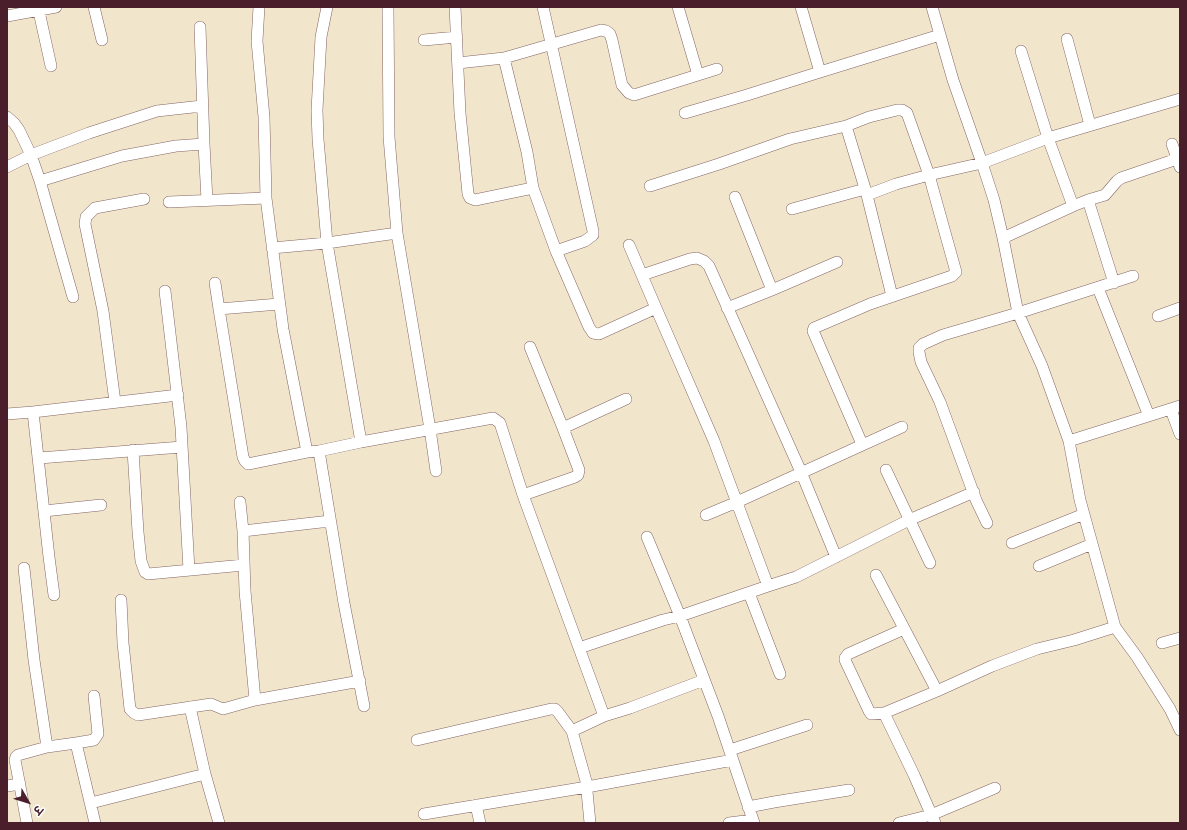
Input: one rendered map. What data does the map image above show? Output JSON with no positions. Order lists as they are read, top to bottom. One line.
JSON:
{"north":"bottom right"}
